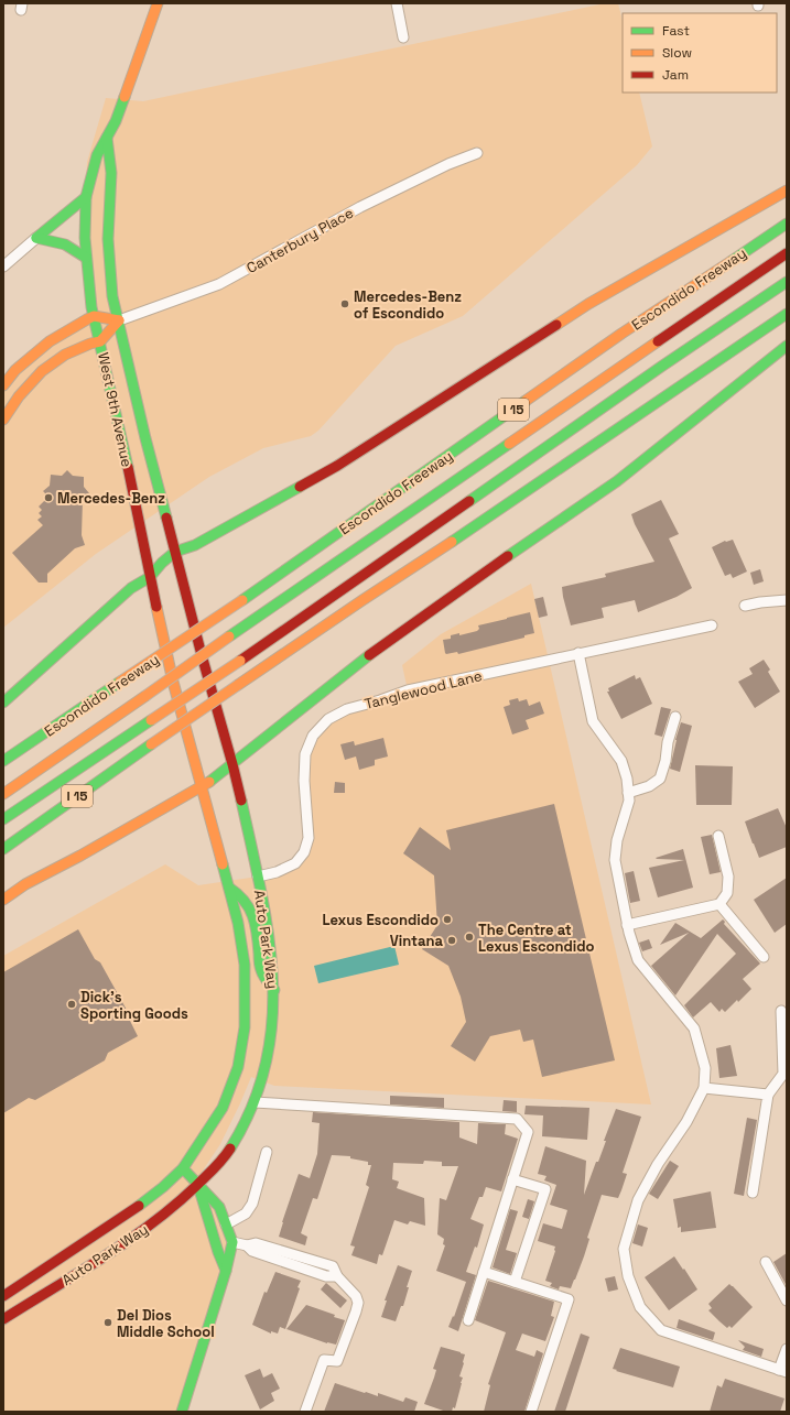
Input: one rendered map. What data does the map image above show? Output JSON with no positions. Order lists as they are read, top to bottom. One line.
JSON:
{"streets":{"main road":["Escondido Freeway","West 9th Avenue","I 15","Auto Park Way"],"street":["Canterbury Place","Tanglewood Lane"]},"crossings":[["Canterbury Place","West 9th Avenue"],["West 9th Avenue","Auto Park Way"],["Tanglewood Lane","Auto Park Way"]],"places":["Mercedes-Benz of Escondido","Mercedes-Benz","Lexus Escondido","The Centre at Lexus Escondido","Vintana","Dick's Sporting Goods","Del Dios Middle School"],"legend":["Fast","Slow","Jam"]}
